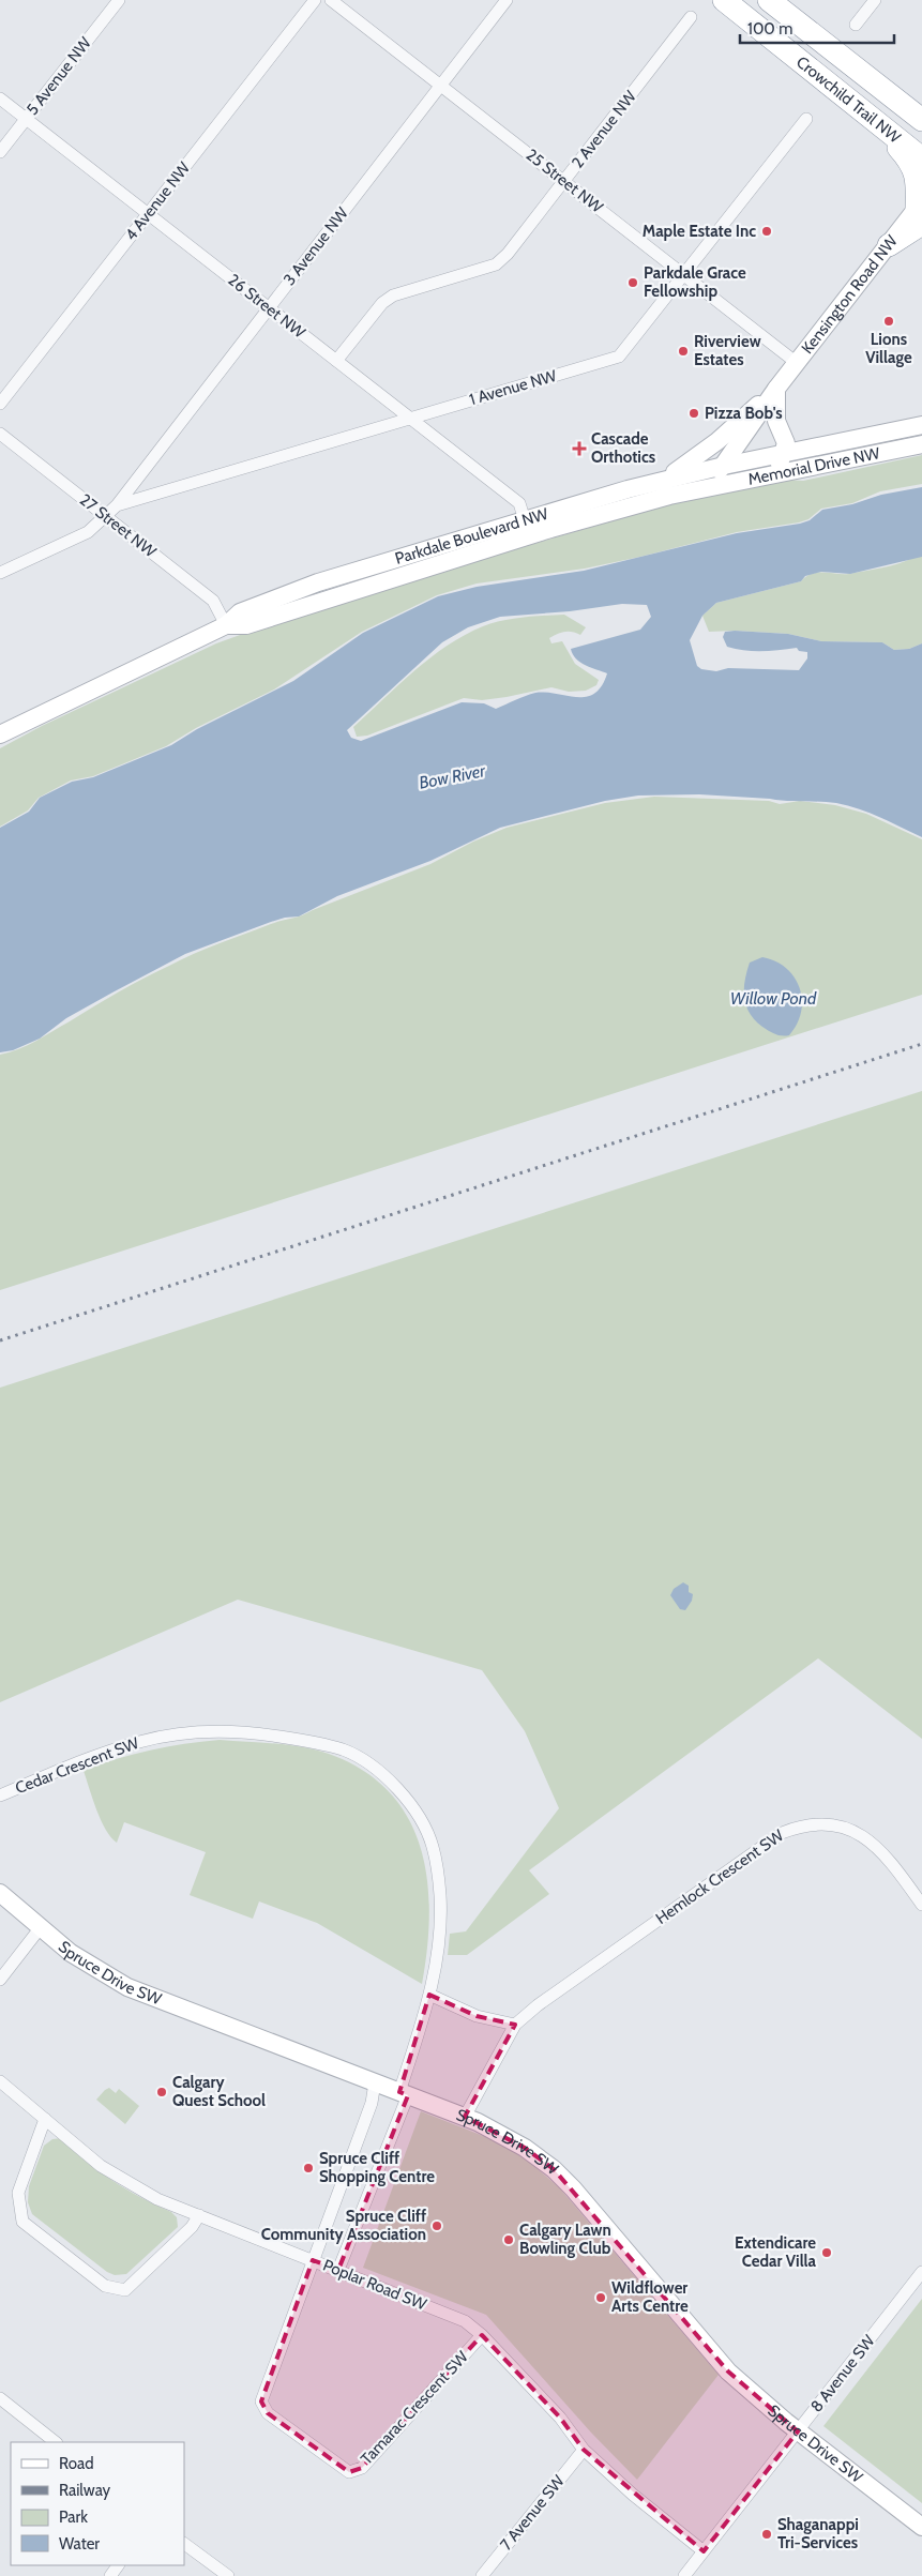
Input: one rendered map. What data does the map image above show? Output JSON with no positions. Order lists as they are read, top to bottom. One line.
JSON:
{"streets":{"highway":["Crowchild Trail NW"],"main road":["Kensington Road NW","Memorial Drive NW","Parkdale Boulevard NW","Spruce Drive SW"],"street":["5 Avenue NW","2 Avenue NW","25 Street NW","4 Avenue NW","3 Avenue NW","26 Street NW","1 Avenue NW","27 Street NW","Cedar Crescent SW","Hemlock Crescent SW","Poplar Road SW","8 Avenue SW","Tamarac Crescent SW","7 Avenue SW"]},"crossings":[["5 Avenue NW","26 Street NW"],["2 Avenue NW","25 Street NW"],["2 Avenue NW","26 Street NW"],["25 Street NW","3 Avenue NW"],["25 Street NW","Kensington Road NW"],["25 Street NW","1 Avenue NW"],["4 Avenue NW","26 Street NW"],["3 Avenue NW","26 Street NW"],["3 Avenue NW","1 Avenue NW"],["3 Avenue NW","27 Street NW"],["Kensington Road NW","Memorial Drive NW"],["Kensington Road NW","Parkdale Boulevard NW"],["26 Street NW","1 Avenue NW"],["26 Street NW","Parkdale Boulevard NW"],["Memorial Drive NW","Parkdale Boulevard NW"],["27 Street NW","Parkdale Boulevard NW"],["Cedar Crescent SW","Spruce Drive SW"],["Cedar Crescent SW","Poplar Road SW"],["Hemlock Crescent SW","Spruce Drive SW"],["Spruce Drive SW","8 Avenue SW"],["Poplar Road SW","8 Avenue SW"],["Poplar Road SW","Tamarac Crescent SW"],["Poplar Road SW","7 Avenue SW"]],"water":["Bow River","Willow Pond"],"places":{"other":["Maple Estate Inc","Parkdale Grace Fellowship","Lions Village","Riverview Estates","Pizza Bob's","Calgary Quest School","Spruce Cliff Shopping Centre","Spruce Cliff Community Association","Calgary Lawn Bowling Club","Extendicare Cedar Villa","Wildflower Arts Centre","Shaganappi Tri-Services"],"health":["Cascade Orthotics"]},"legend":["Road","Railway","Park","Water"],"scale_bar":"100 m"}
